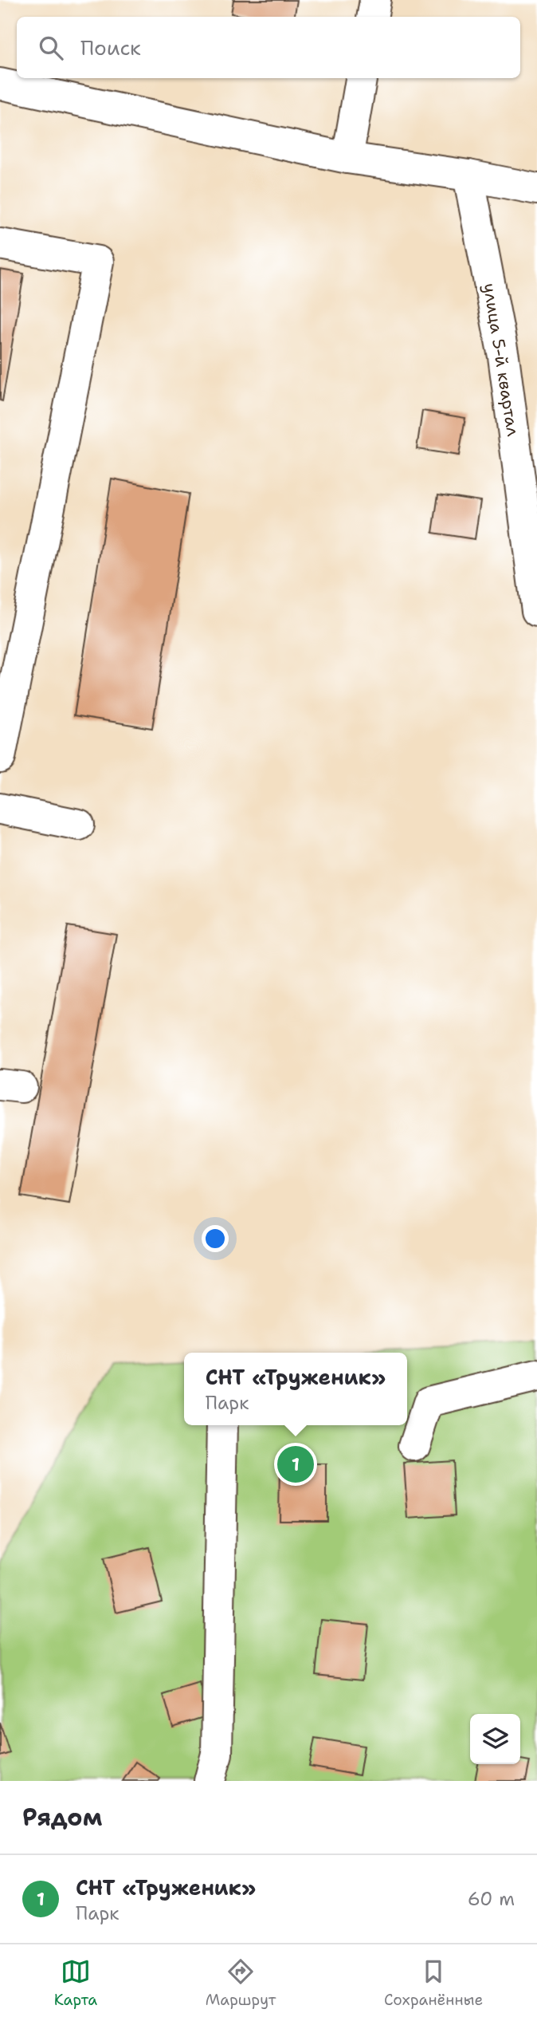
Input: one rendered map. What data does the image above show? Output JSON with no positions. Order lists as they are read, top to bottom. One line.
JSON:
{"streets":{"street":["улица 5-й квартал"]},"page":{"search":"Поиск","popup":["СНТ «Труженик»","Парк"],"pins":"1","heading":"Рядом","list":[{"mark":"1","name":"СНТ «Труженик»","note":"Парк","value":"60 m"}],"nav":["Карта","Маршрут","Сохранённые"]}}
